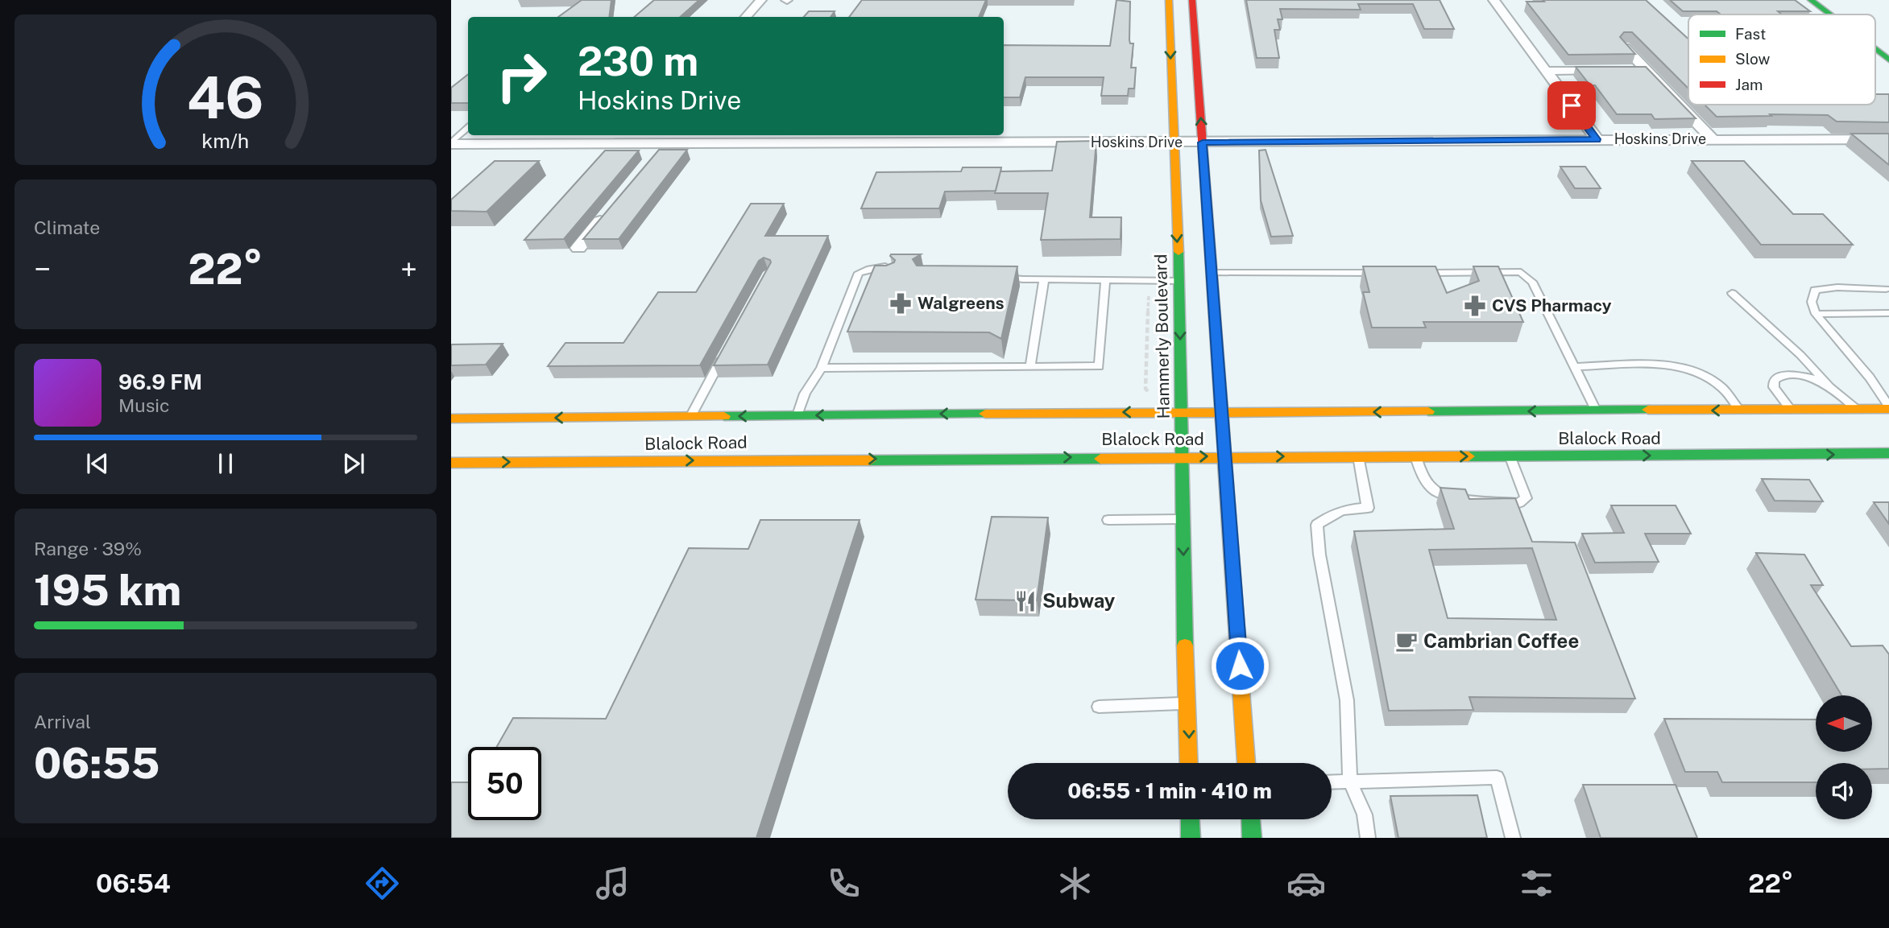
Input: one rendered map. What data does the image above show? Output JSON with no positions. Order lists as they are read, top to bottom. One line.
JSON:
{"streets":{"main road":["Hammerly Boulevard","Blalock Road"],"street":["Hoskins Drive"]},"crossings":[["Hoskins Drive","Hammerly Boulevard"],["Hammerly Boulevard","Blalock Road"]],"places":{"pharmacy":["Walgreens","CVS Pharmacy"],"restaurant":["Subway"],"cafe":["Cambrian Coffee"]},"legend":["Fast","Slow","Jam"],"north":"left","page":{"turn":["230 m","Hoskins Drive"],"tile":["Climate",["Range · 39%","195 km"],["Arrival","06:55"]],"heat":["−","22°","+"],"song":["96.9 FM","Music"],"limit":"50","trip":"06:55 · 1 min · 410 m","tabs":["06:54","22°"],"gauge":["46","km/h"]}}
